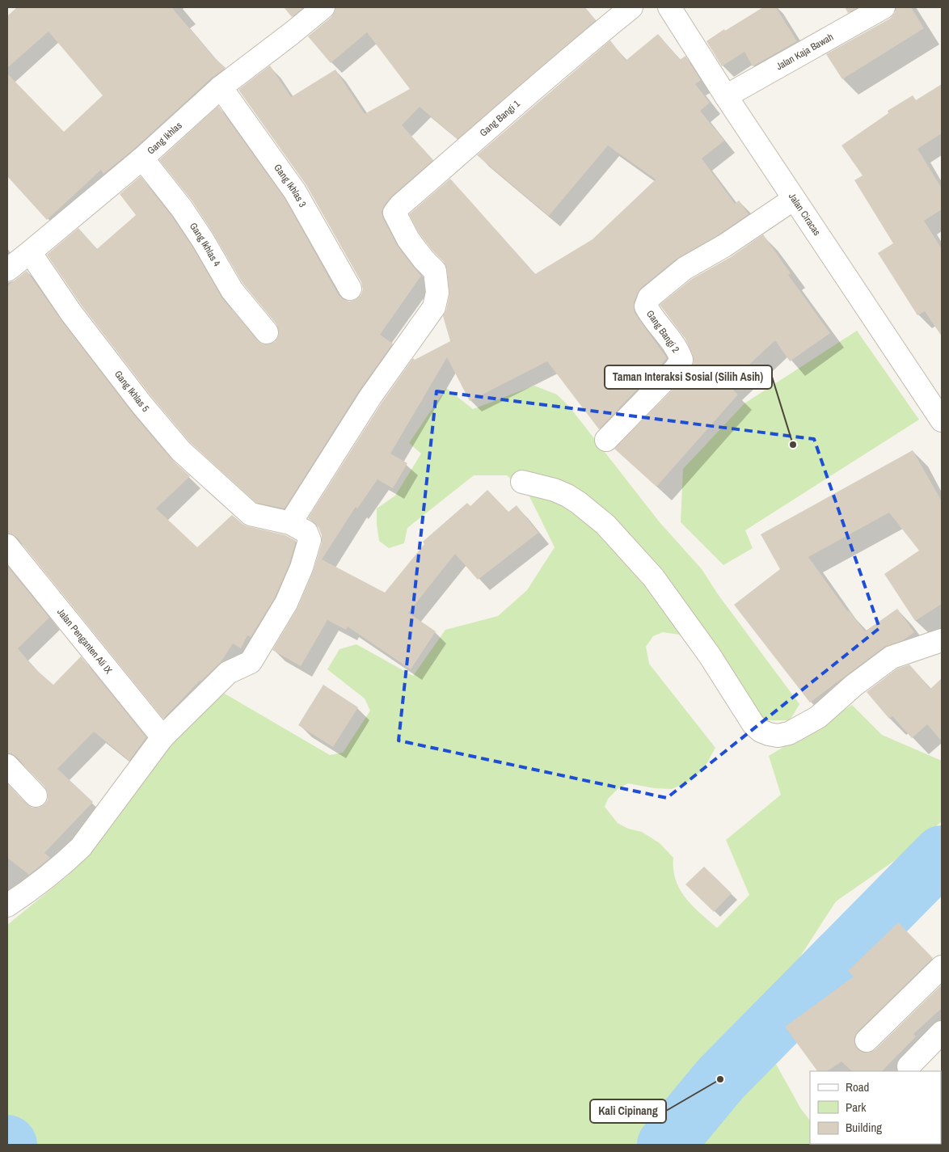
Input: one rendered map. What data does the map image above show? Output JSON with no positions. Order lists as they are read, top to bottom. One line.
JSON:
{"streets":{"street":["Jalan Kaja Bawah","Gang Bangi 1","Gang Ikhlas","Gang Ikhlas 3","Jalan Ciracas","Gang Ikhlas 4","Gang Bangi 2","Gang Ikhlas 5","Jalan Penganten Ali IX"]},"crossings":[["Jalan Kaja Bawah","Jalan Ciracas"],["Gang Bangi 1","Gang Ikhlas 5"],["Gang Ikhlas","Gang Ikhlas 3"],["Gang Ikhlas","Gang Ikhlas 4"],["Gang Ikhlas","Gang Ikhlas 5"],["Jalan Ciracas","Gang Bangi 2"]],"places":["Taman Interaksi Sosial (Silih Asih)","Kali Cipinang"],"legend":["Road","Park","Building"]}
